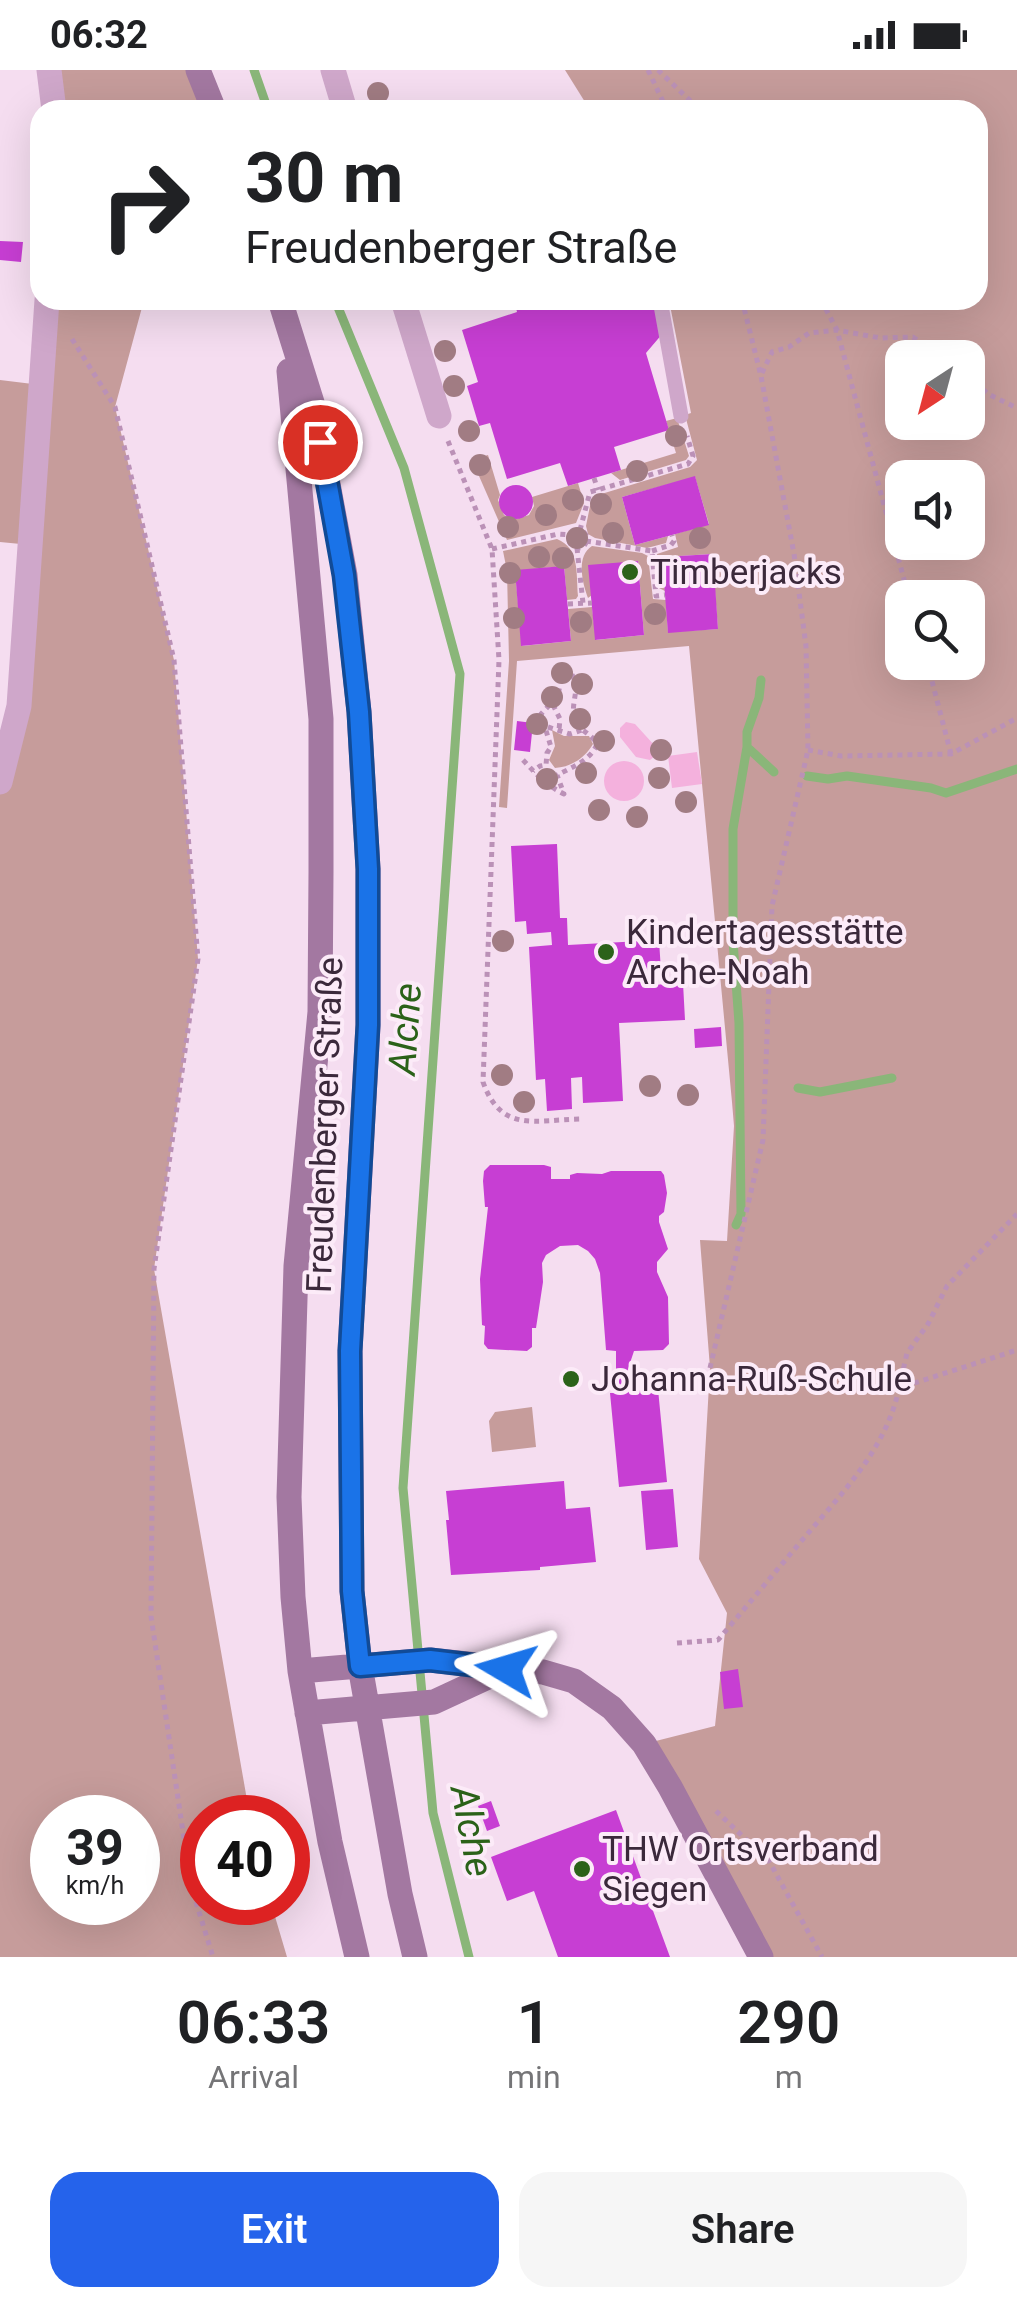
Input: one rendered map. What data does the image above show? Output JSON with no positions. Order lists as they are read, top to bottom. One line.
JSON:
{"streets":{"main road":["Freudenberger Straße"]},"water":["Alche"],"places":["Timberjacks","Kindertagesstätte Arche-Noah","Johanna-Ruß-Schule","THW Ortsverband Siegen"],"north":"bottom left","page":{"status":"06:32","turn":["30 m","Freudenberger Straße"],"speed":"39 km/h","limit":"40","eta":["06:33","Arrival","1","min","290","m"],"buttons":["Exit","Share"]}}
